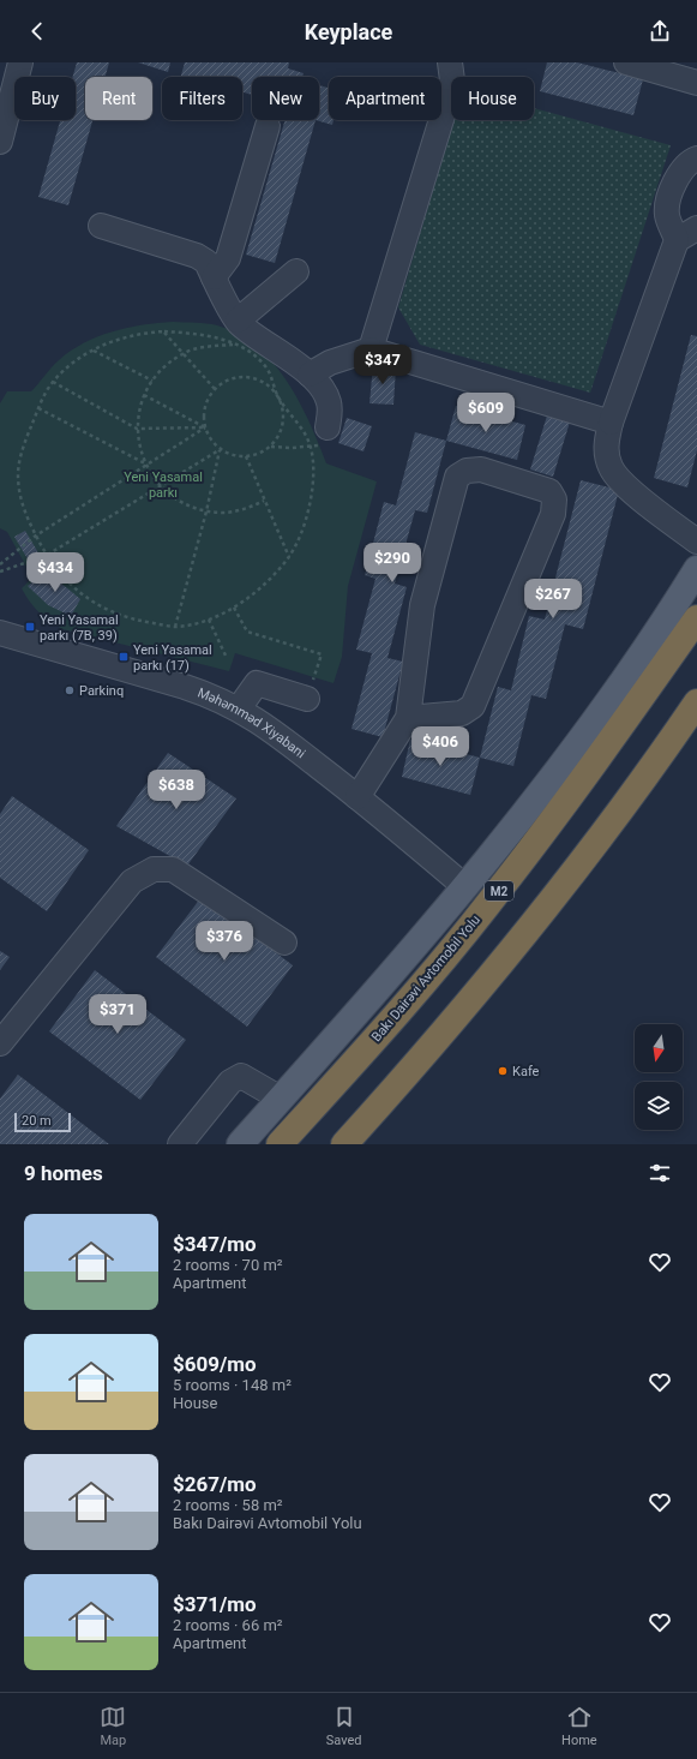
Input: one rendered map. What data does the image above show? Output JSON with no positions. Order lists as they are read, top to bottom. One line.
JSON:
{"streets":{"highway":["M2","Bakı Dairəvi Avtomobil Yolu"],"street":["Məhəmməd Xiyabani"]},"parks":["Yeni Yasamal parkı"],"places":{"transit":["Yeni Yasamal parkı (7B, 39)","Yeni Yasamal parkı (17)"],"other":["Parkinq","Kafe"]},"scale_bar":"20 m","north":"bottom","page":{"header":"Keyplace","chip":["Buy","Rent","Filters","New","Apartment","House"],"price":["$347","$609","$290","$434","$267","$406","$638","$376","$371"],"scale":"20 m","heading":"9 homes","list":[{"name":"$347/mo","note":"2 rooms · 70 m² · Apartment"},{"name":"$609/mo","note":"5 rooms · 148 m² · House"},{"name":"$267/mo","note":"2 rooms · 58 m² · Bakı Dairəvi Avtomobil Yolu"},{"name":"$371/mo","note":"2 rooms · 66 m² · Apartment"}],"tabs":["Map","Saved","Home"]}}
